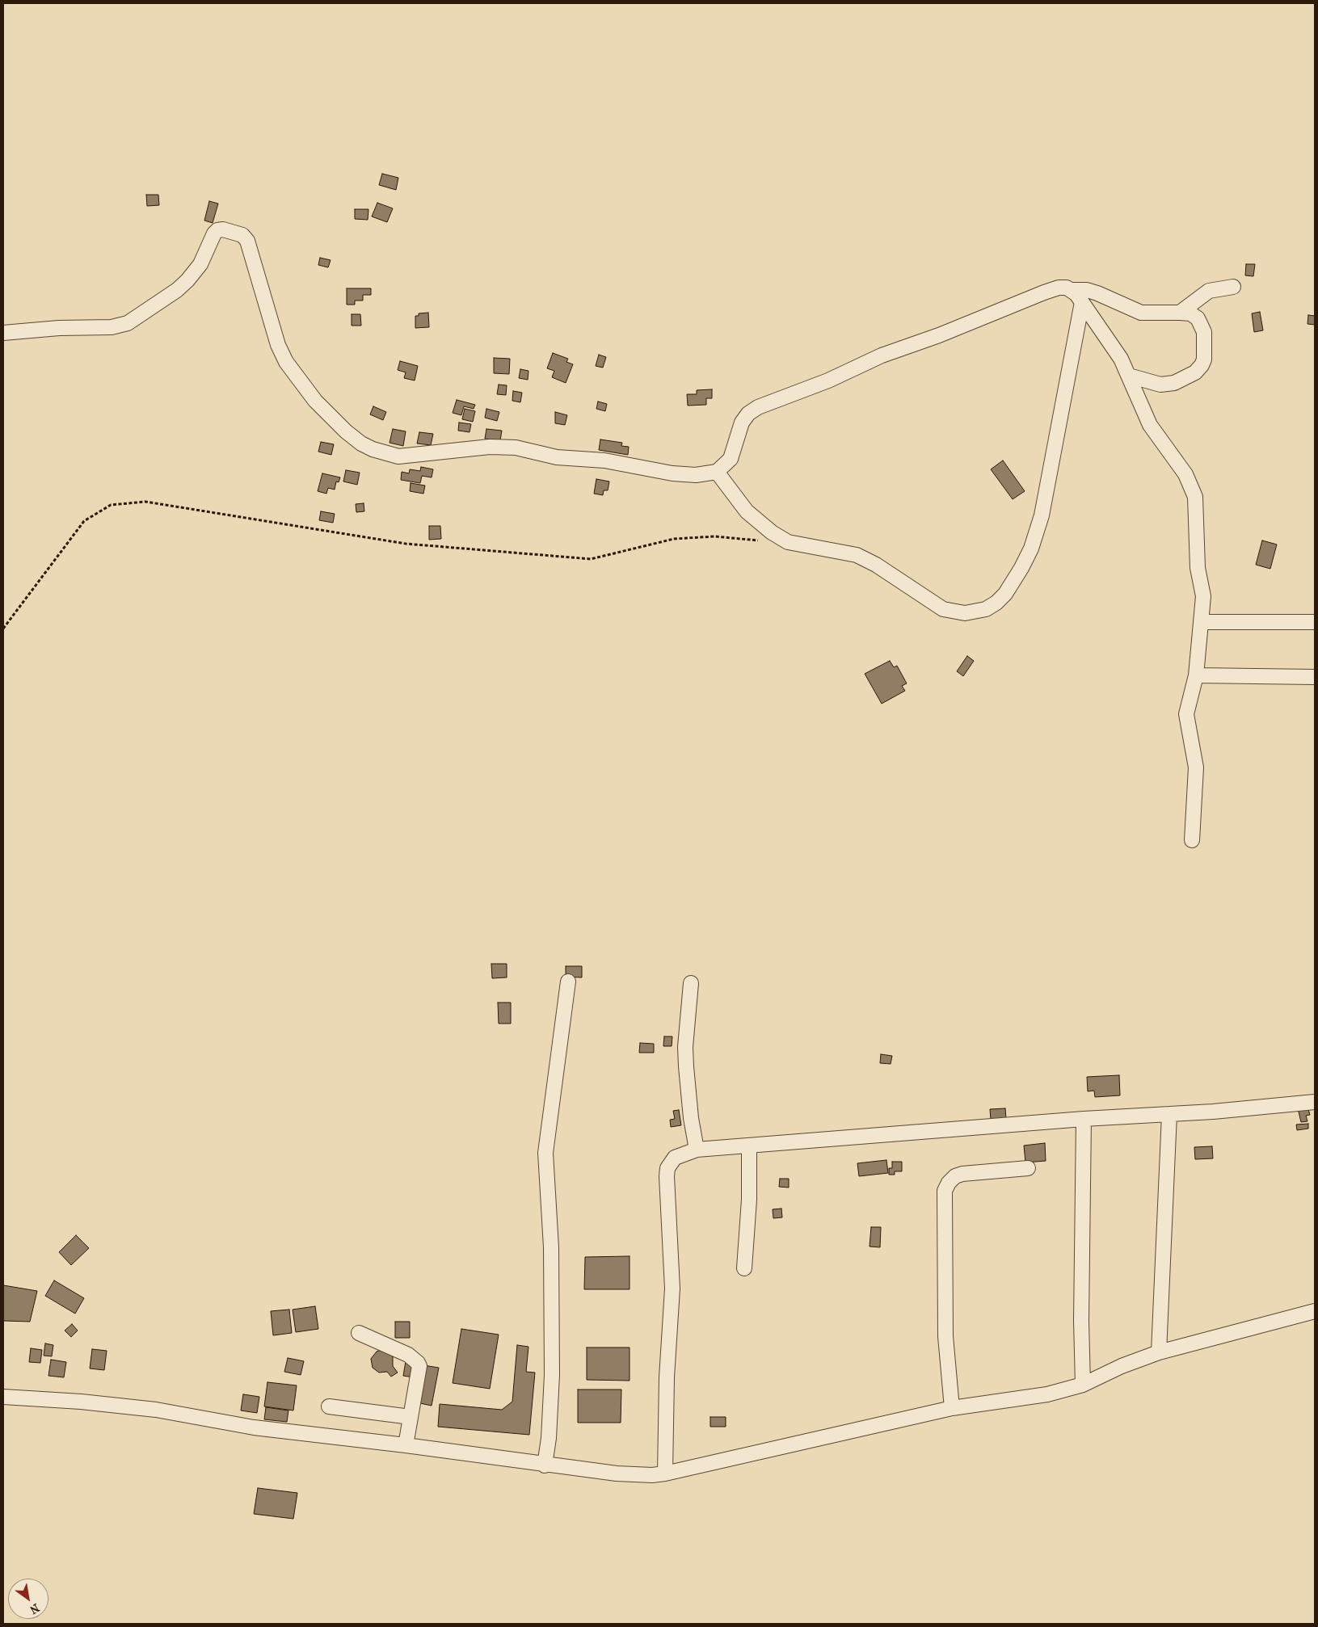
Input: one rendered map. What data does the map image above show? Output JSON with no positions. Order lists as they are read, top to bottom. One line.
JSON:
{"north":"bottom right"}
